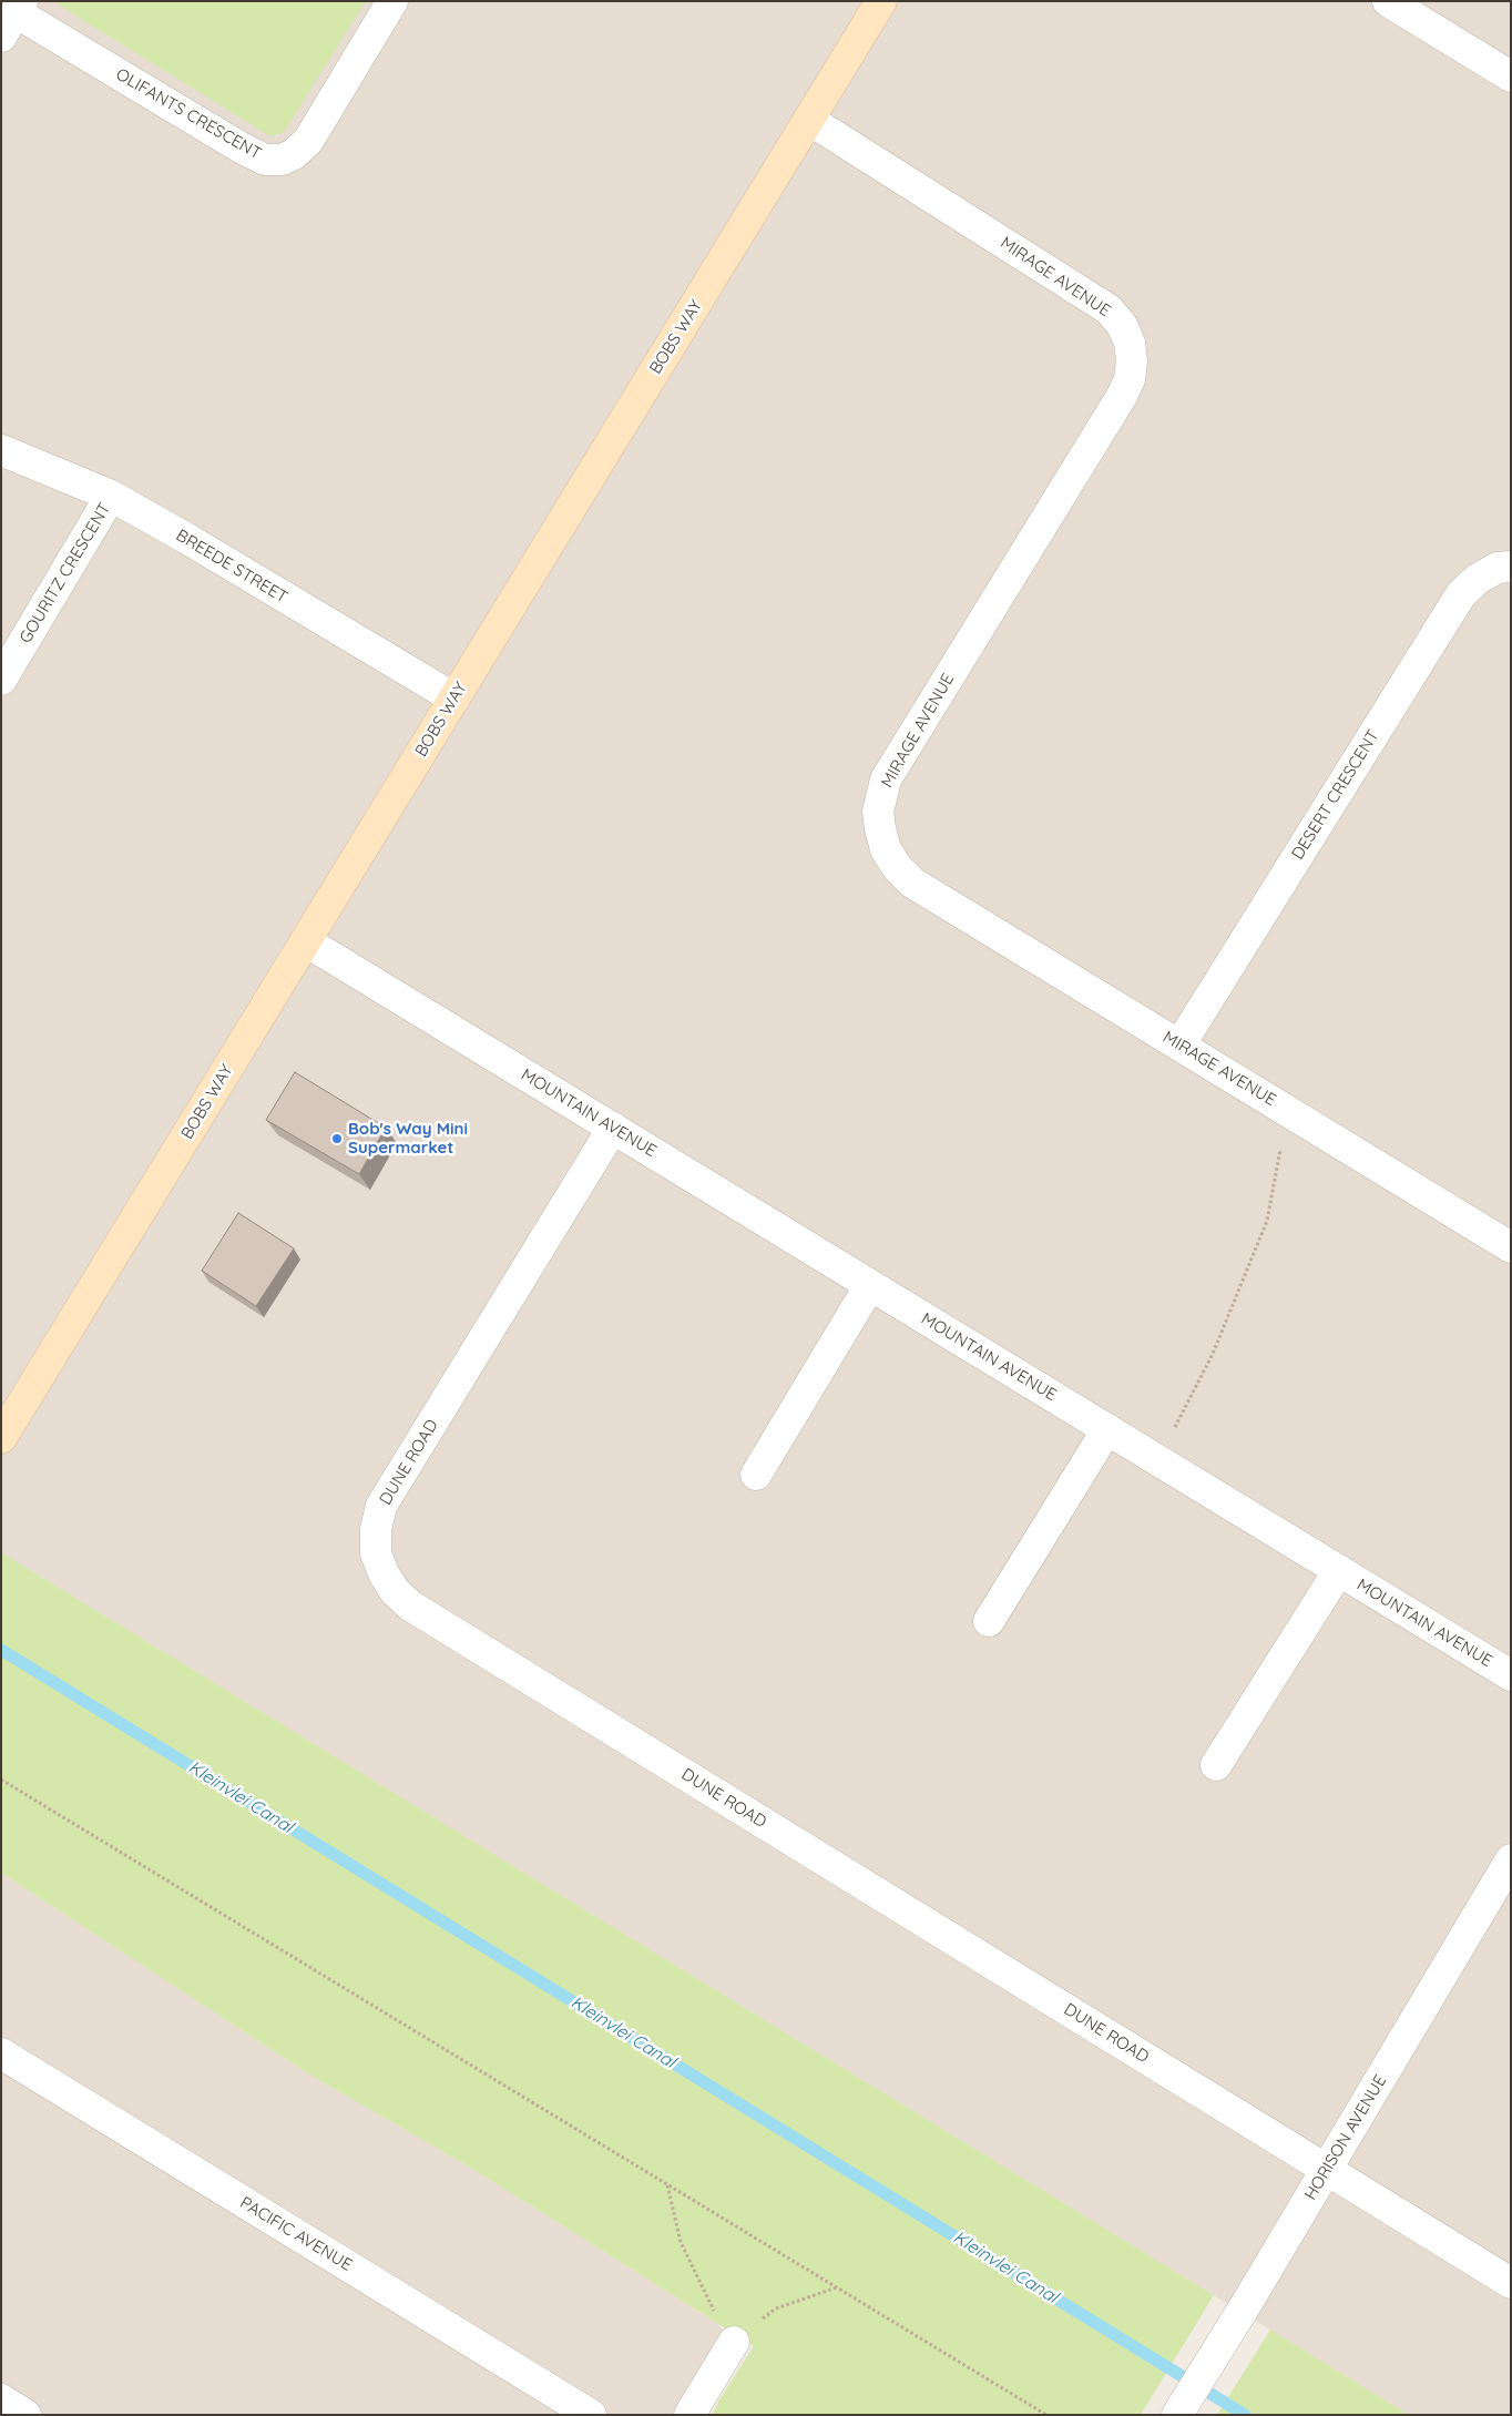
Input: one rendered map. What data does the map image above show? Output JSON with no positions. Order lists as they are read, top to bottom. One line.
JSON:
{"streets":{"street":["OLIFANTS CRESCENT","MIRAGE AVENUE","BOBS WAY","BREEDE STREET","GOURITZ CRESCENT","DESERT CRESCENT","MOUNTAIN AVENUE","DUNE ROAD","HORISON AVENUE","PACIFIC AVENUE"]},"crossings":[["MIRAGE AVENUE","BOBS WAY"],["MIRAGE AVENUE","DESERT CRESCENT"],["BOBS WAY","BREEDE STREET"],["BOBS WAY","MOUNTAIN AVENUE"],["BREEDE STREET","GOURITZ CRESCENT"],["MOUNTAIN AVENUE","DUNE ROAD"],["DUNE ROAD","HORISON AVENUE"]],"water":["Kleinvlei Canal"],"places":["Bob's Way Mini Supermarket"]}
